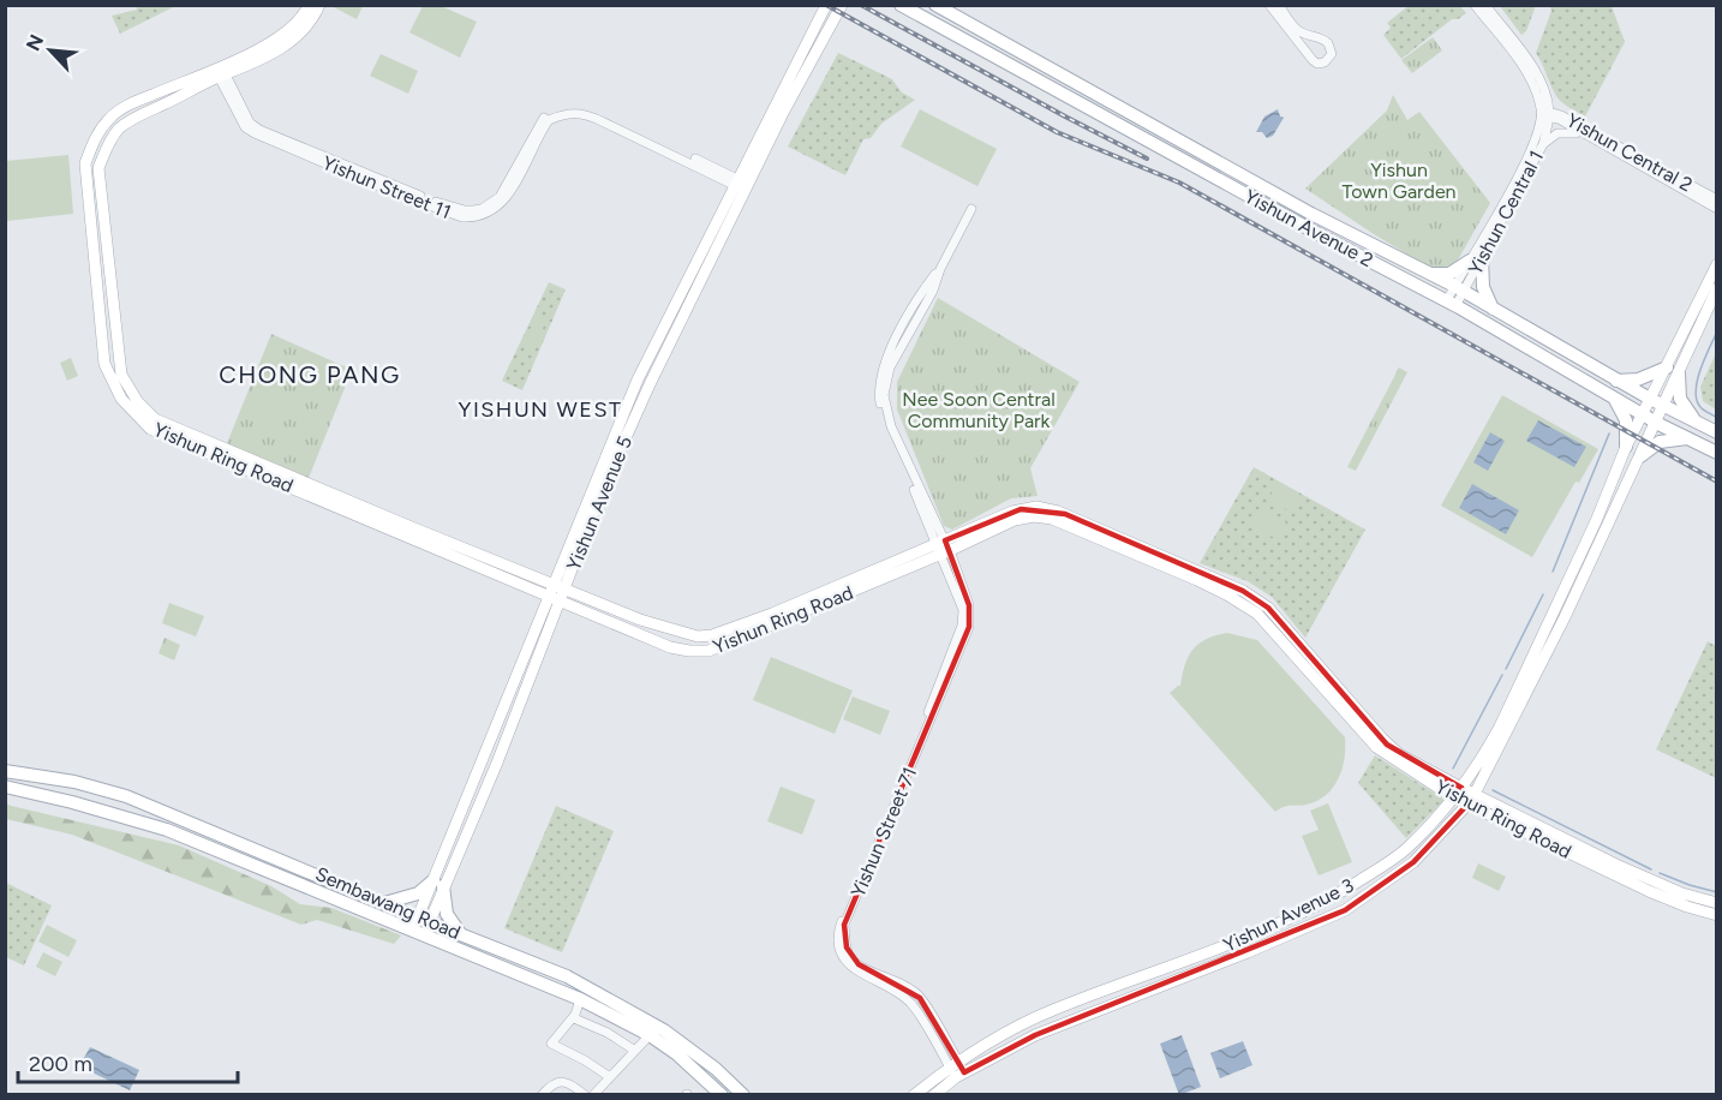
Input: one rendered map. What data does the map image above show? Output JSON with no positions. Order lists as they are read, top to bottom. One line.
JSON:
{"streets":{"main road":["Yishun Avenue 2","Yishun Ring Road","Yishun Avenue 5","Sembawang Road","Yishun Avenue 3"],"street":["Yishun Central 2","Yishun Street 11","Yishun Central 1","Yishun Street 71"]},"crossings":[["Yishun Central 2","Yishun Central 1"],["Yishun Street 11","Yishun Ring Road"],["Yishun Street 11","Yishun Avenue 5"],["Yishun Central 1","Yishun Avenue 2"],["Yishun Avenue 2","Yishun Avenue 3"],["Yishun Ring Road","Yishun Avenue 5"],["Yishun Ring Road","Yishun Street 71"],["Yishun Ring Road","Yishun Avenue 3"],["Yishun Avenue 5","Sembawang Road"],["Yishun Street 71","Yishun Avenue 3"]],"districts":["CHONG PANG","YISHUN WEST"],"parks":["Yishun Town Garden","Nee Soon Central Community Park"],"scale_bar":"200 m","north":"top left"}
